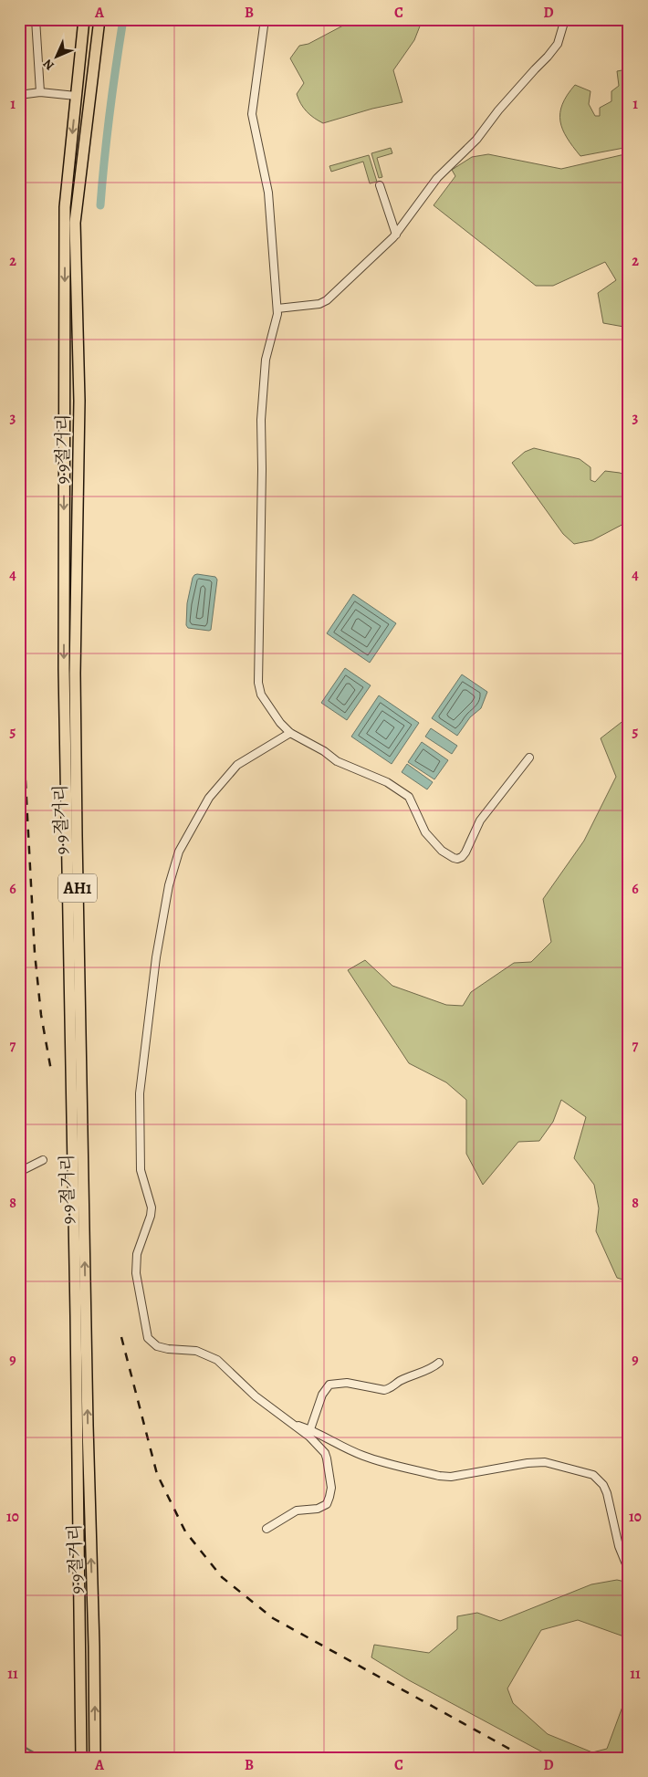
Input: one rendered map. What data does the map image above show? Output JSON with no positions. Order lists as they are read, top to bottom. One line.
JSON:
{"streets":{"highway":["9·9절거리","AH1"]},"north":"bottom left","grid":{"columns":["A","B","C","D"],"rows":["1","2","3","4","5","6","7","8","9","10","11"]}}
